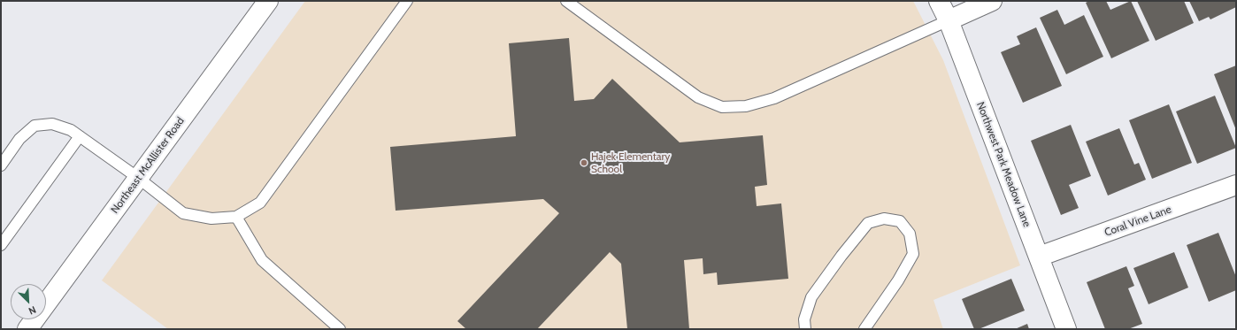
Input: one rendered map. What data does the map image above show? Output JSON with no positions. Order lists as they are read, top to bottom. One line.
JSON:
{"streets":{"street":["Northwest Park Meadow Lane","Northeast McAllister Road","Coral Vine Lane"]},"crossings":[["Northwest Park Meadow Lane","Coral Vine Lane"]],"places":["Hajek Elementary School"],"north":"bottom right"}
